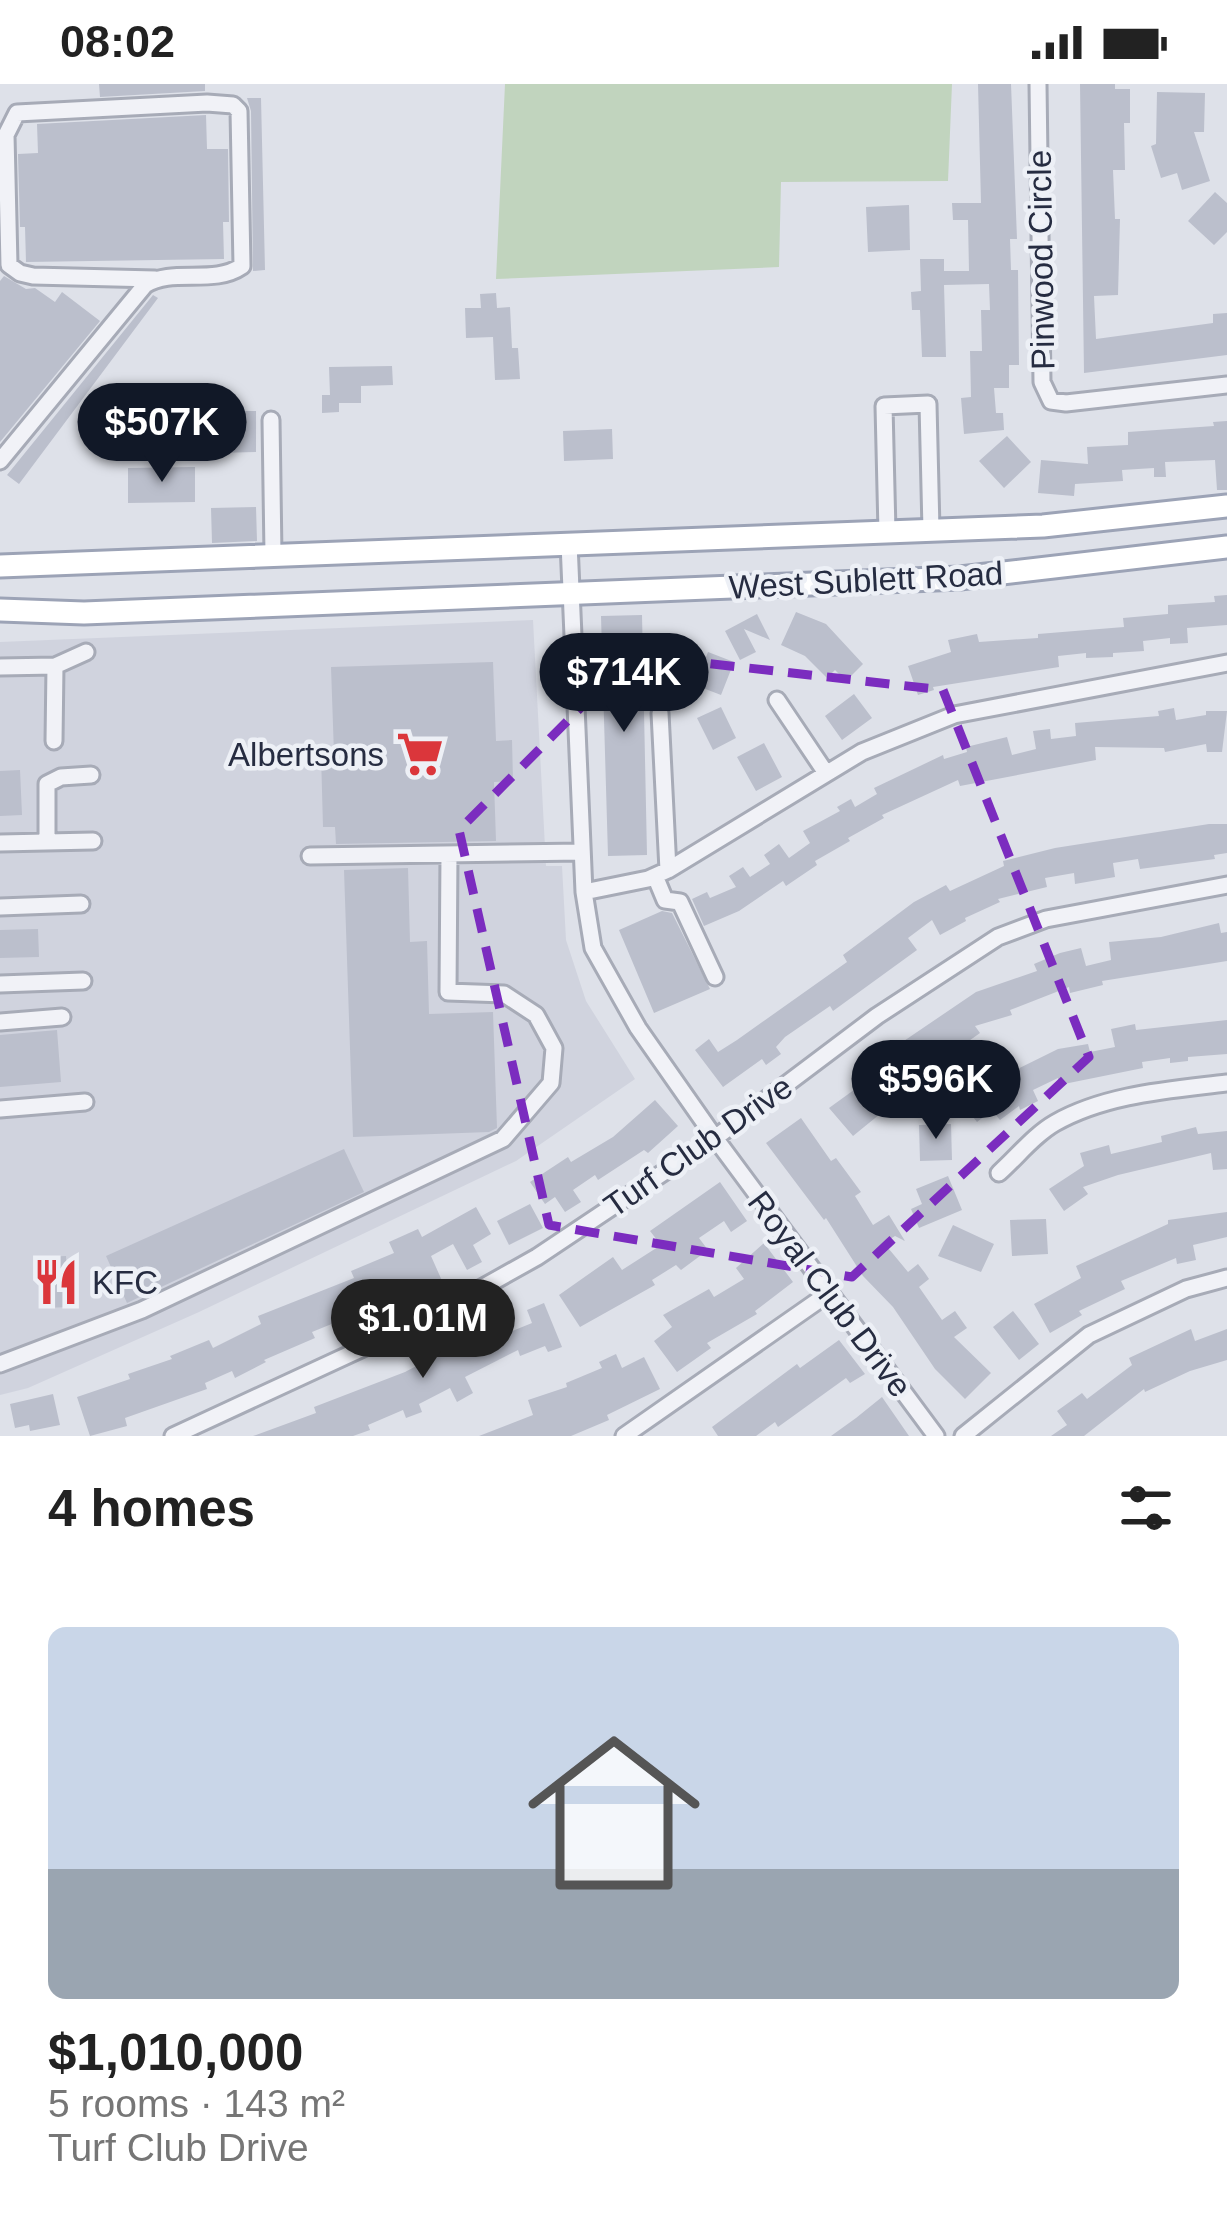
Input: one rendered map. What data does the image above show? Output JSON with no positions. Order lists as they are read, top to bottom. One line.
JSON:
{"streets":{"main road":["West Sublett Road"],"street":["Pinwood Circle","Turf Club Drive","Royal Club Drive"]},"crossings":[["West Sublett Road","Royal Club Drive"],["Turf Club Drive","Royal Club Drive"]],"places":{"supermarket":["Albertsons"],"restaurant":["KFC"]},"page":{"status":"08:02","price":["$507K","$714K","$596K","$1.01M"],"heading":"4 homes","list":[{"name":"$1,010,000","note":"5 rooms · 143 m² · Turf Club Drive"}]}}
